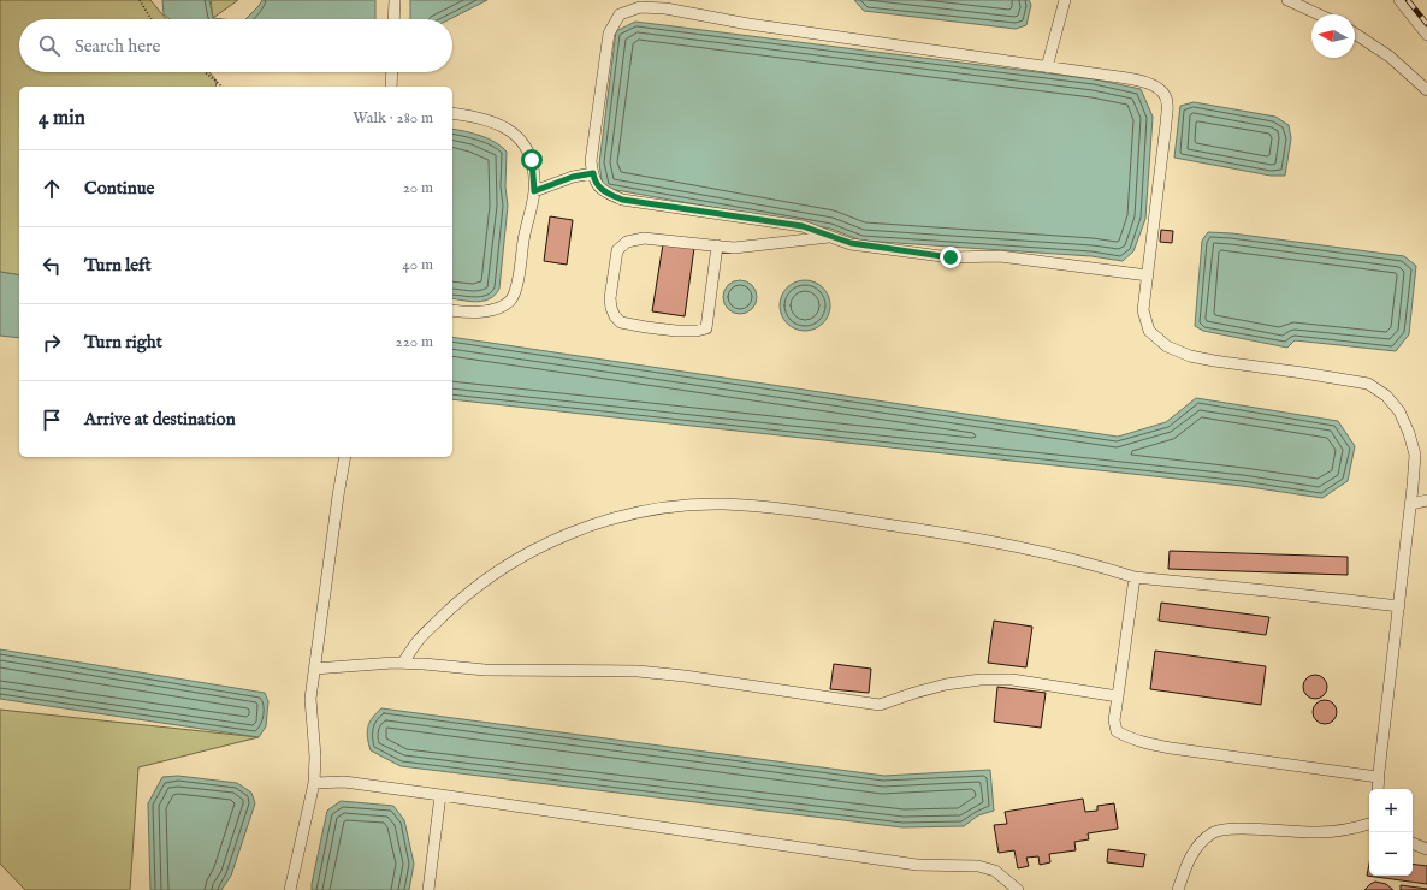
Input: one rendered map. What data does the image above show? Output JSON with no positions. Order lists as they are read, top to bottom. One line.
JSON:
{"north":"left","page":{"search":"Search here","heading":["4 min","Walk · 280 m"],"list":[["Continue","20 m"],["Turn left","40 m"],["Turn right","220 m"],"Arrive at destination"],"map_buttons":["+","−"]}}
